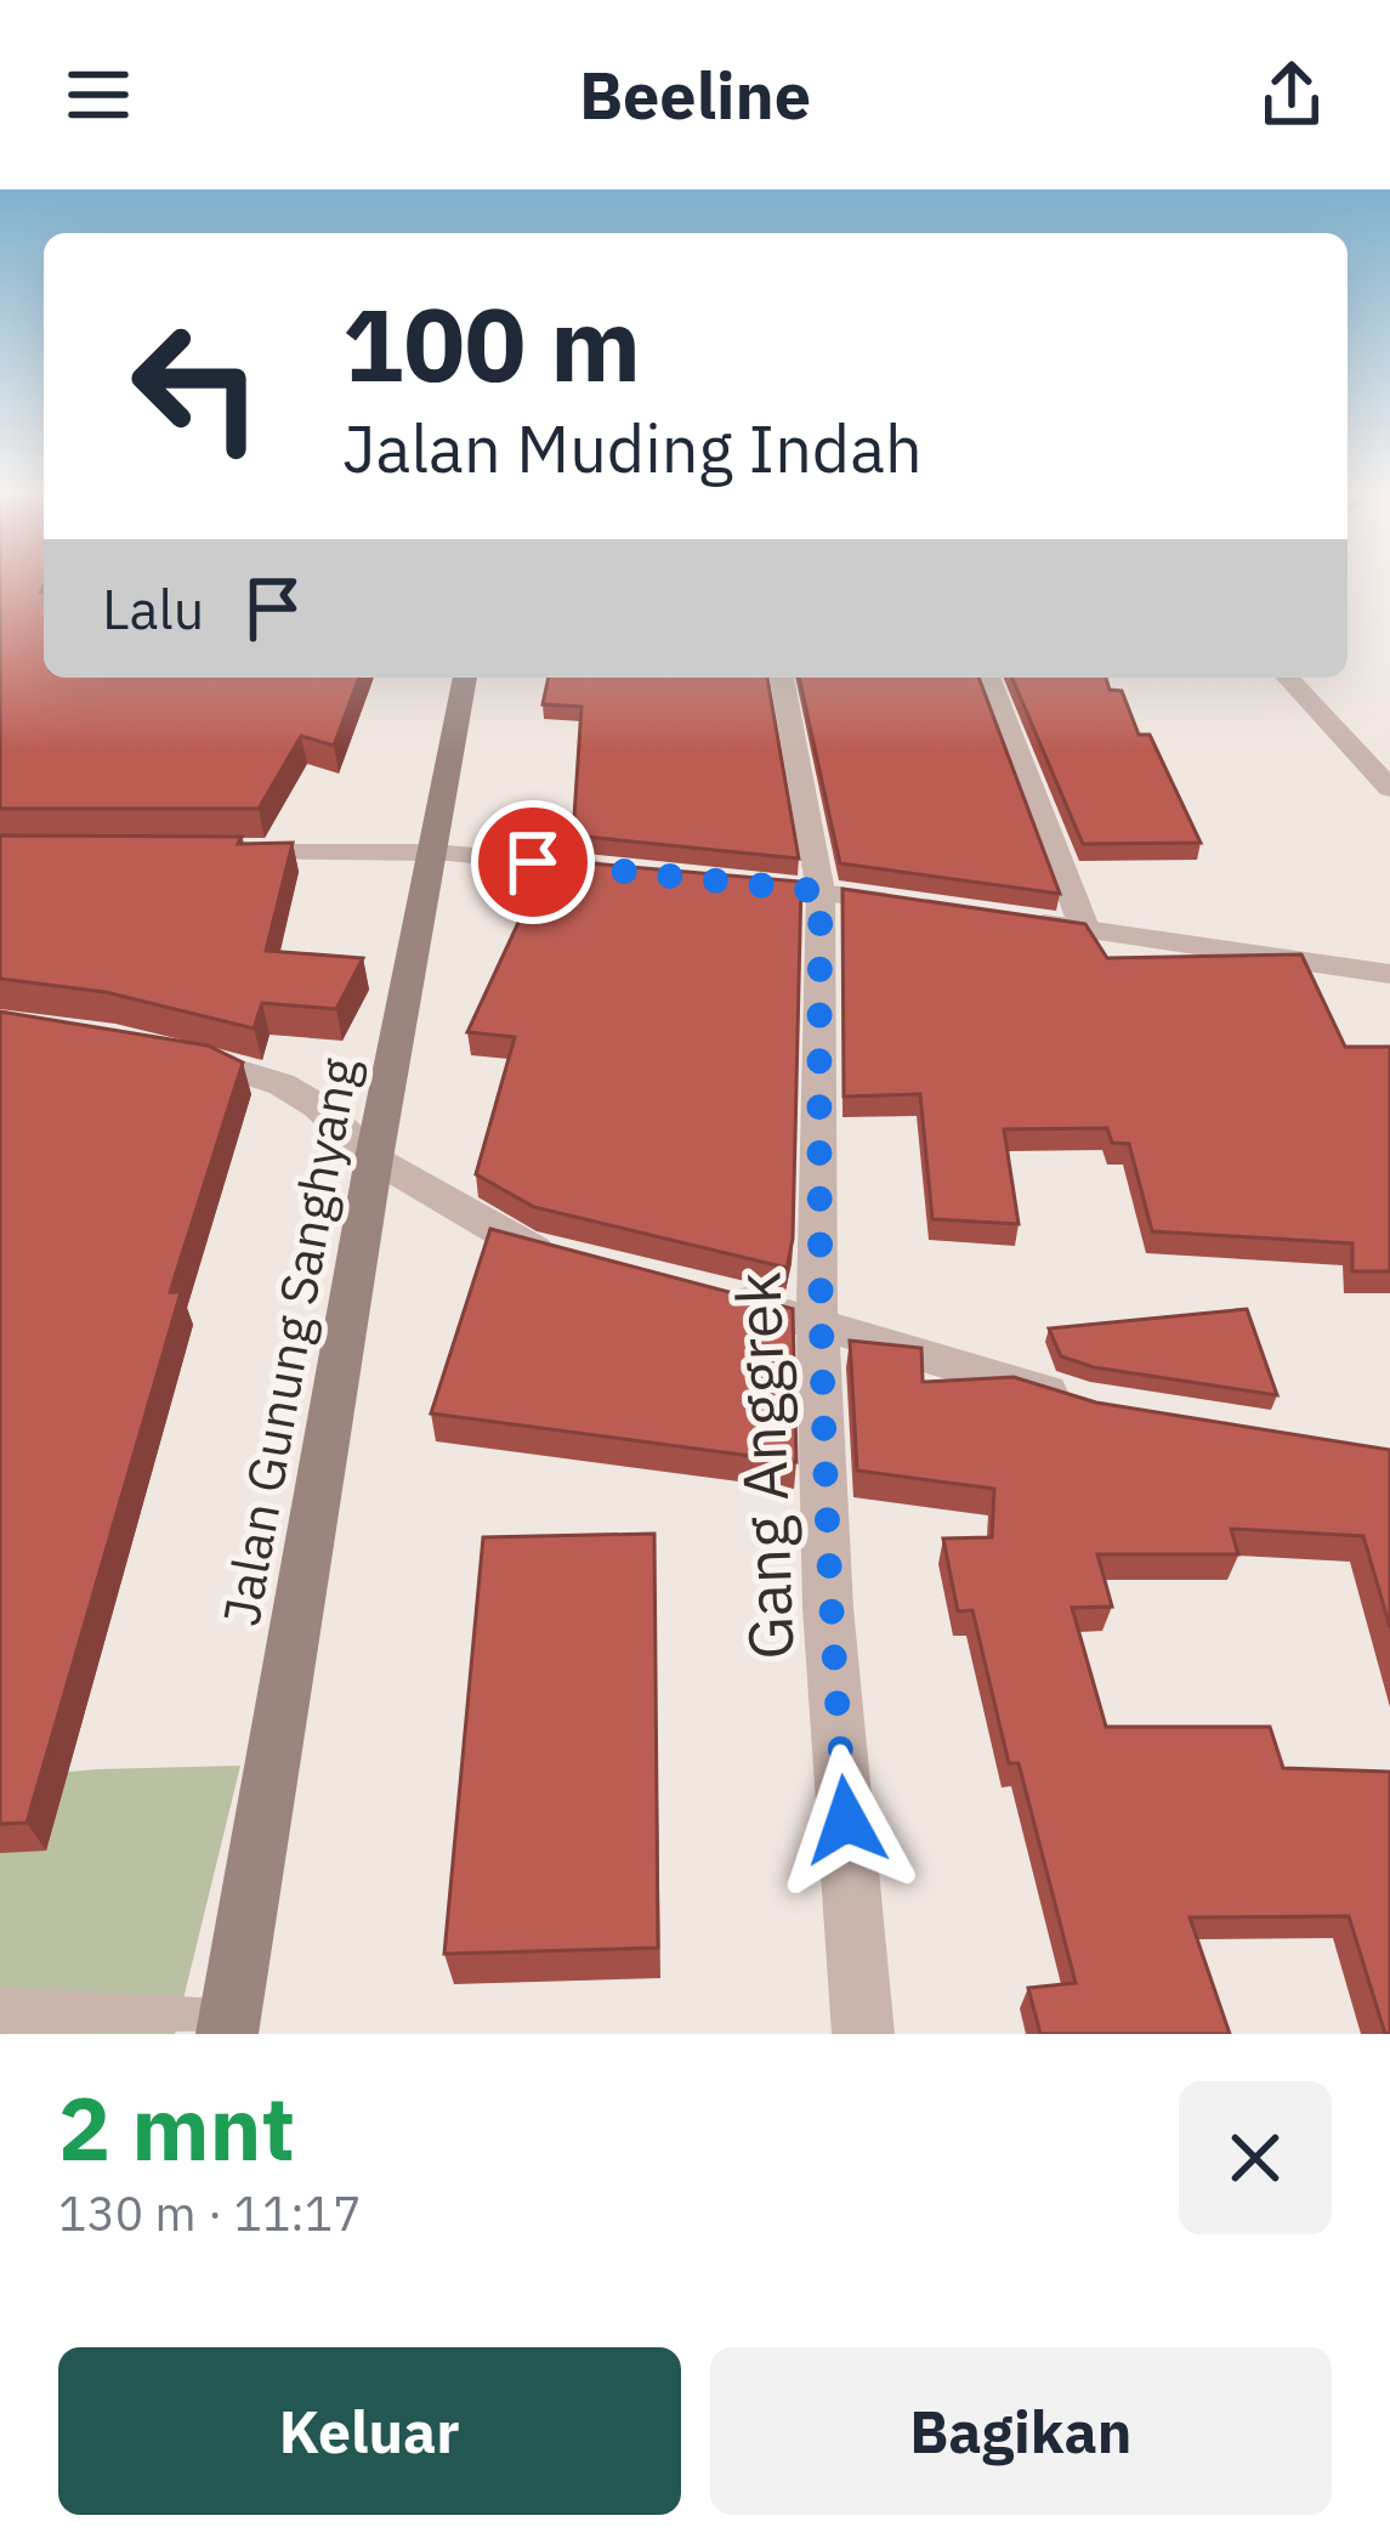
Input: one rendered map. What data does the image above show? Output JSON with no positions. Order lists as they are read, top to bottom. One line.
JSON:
{"streets":{"main road":["Jalan Gunung Sanghyang"],"street":["Gang Anggrek"]},"page":{"header":"Beeline","turn":["100 m","Jalan Muding Indah"],"then":"Lalu","heading":["2 mnt","130 m · 11:17"],"buttons":["Keluar","Bagikan"]}}
